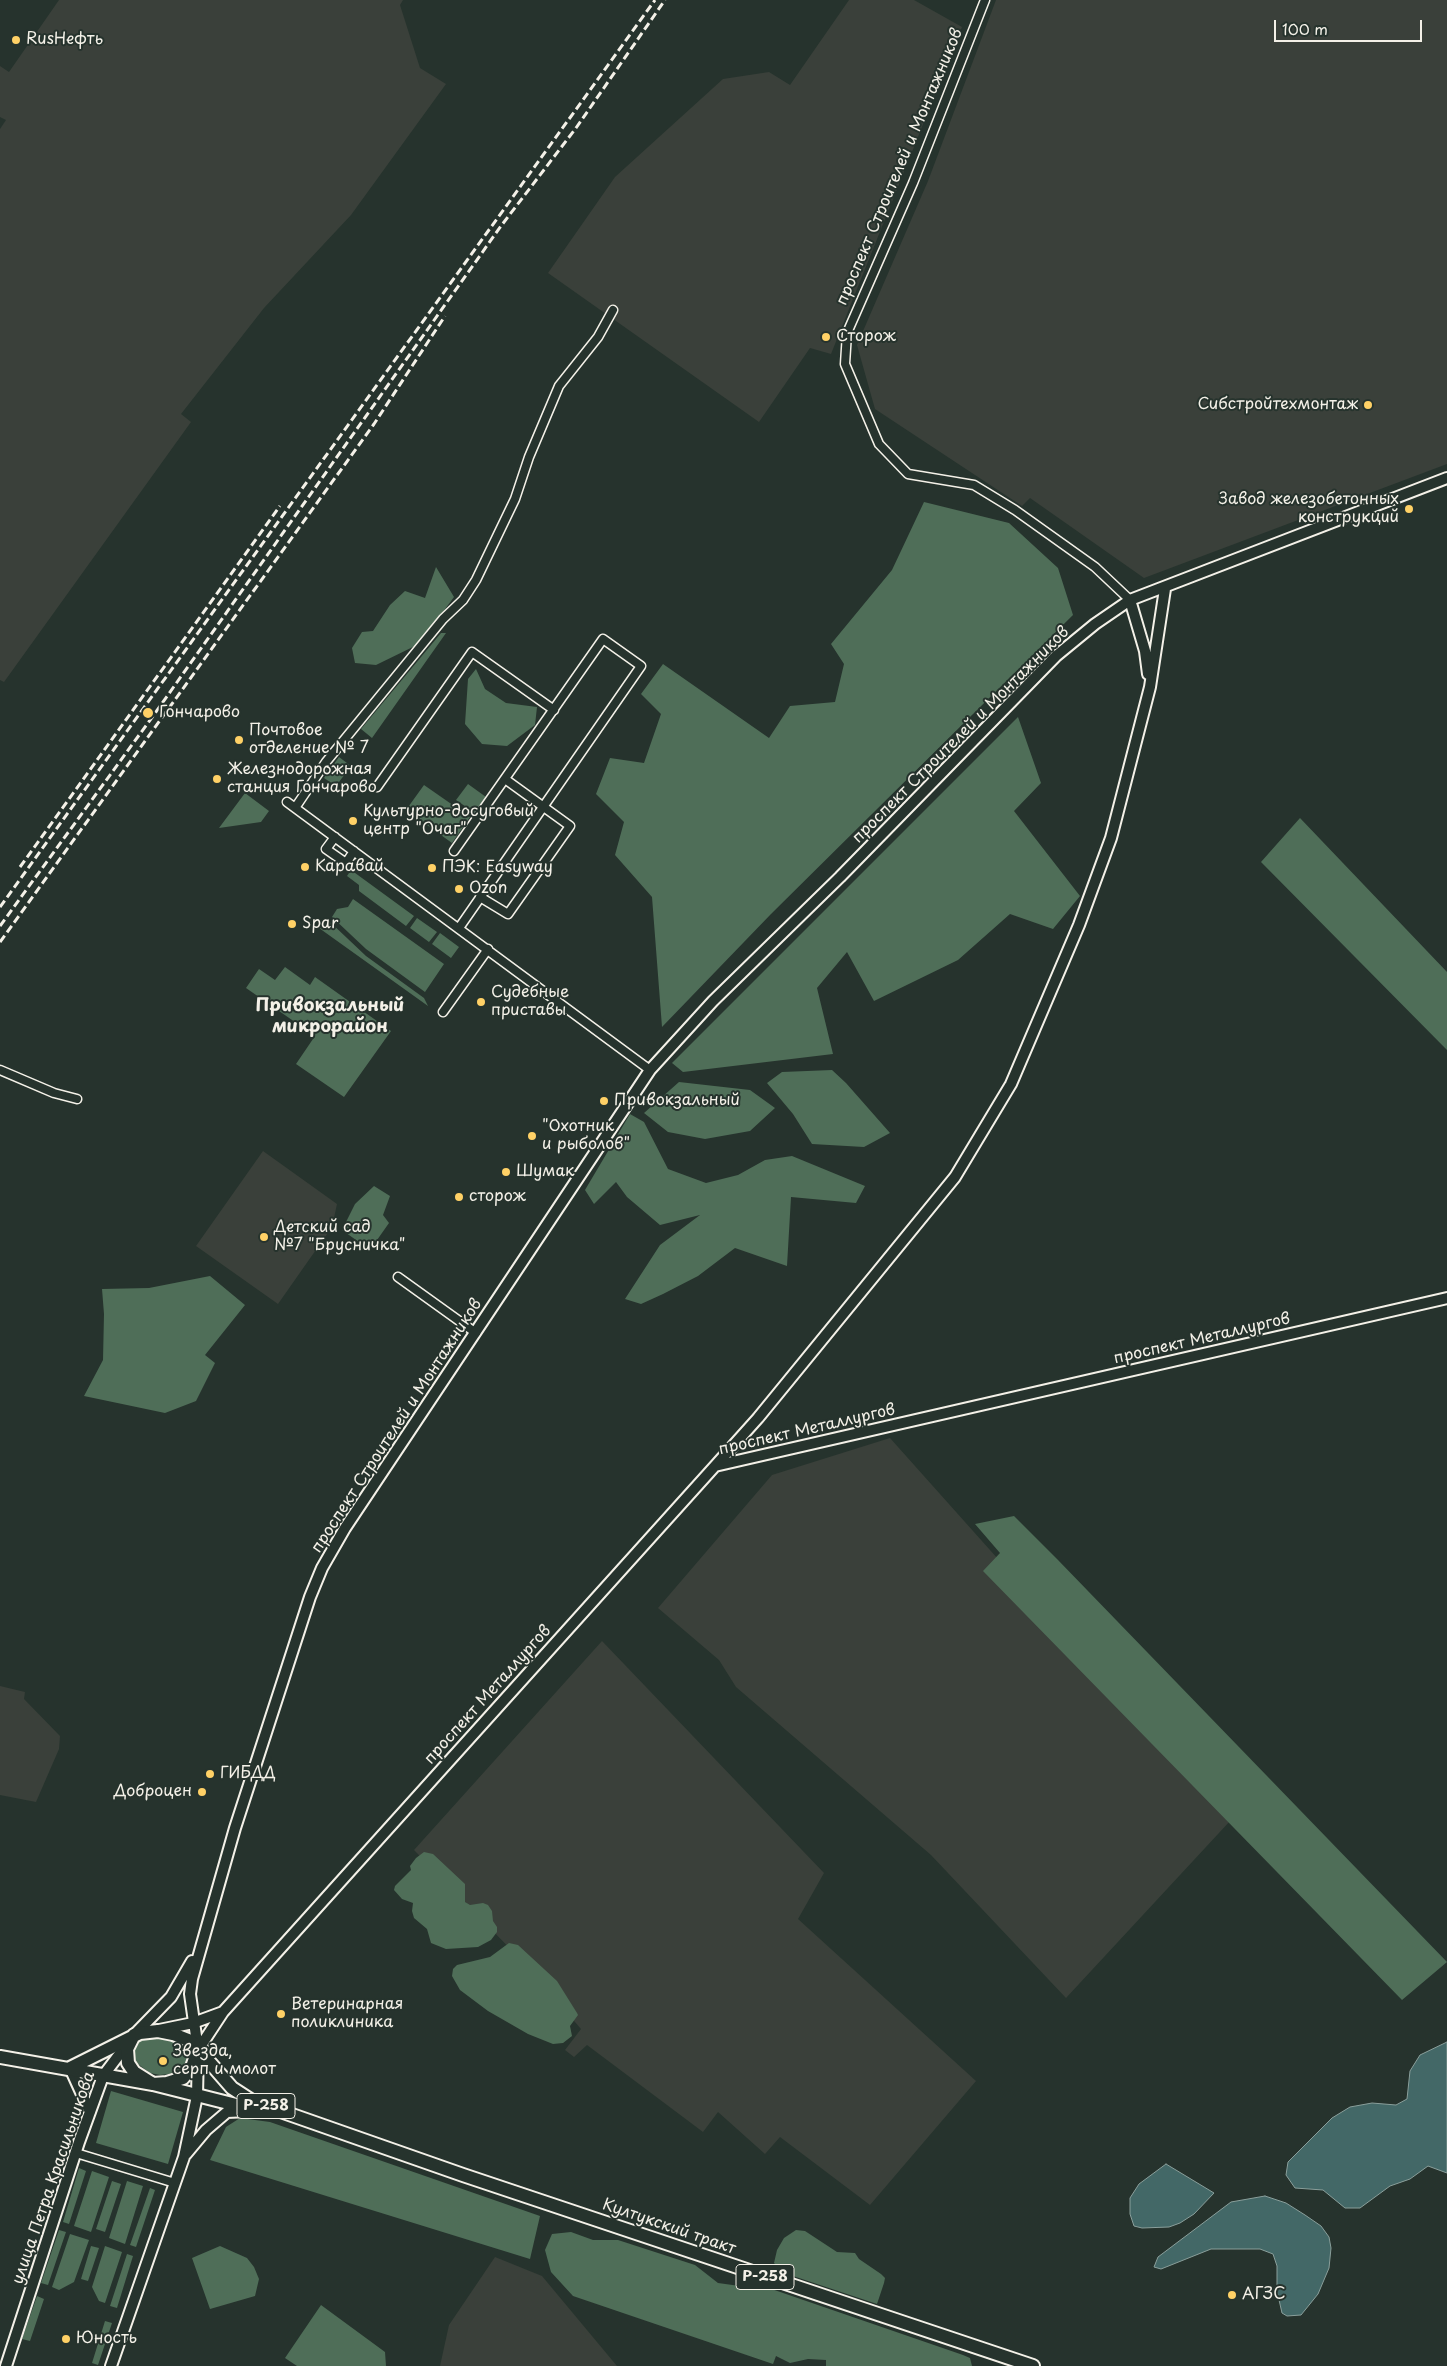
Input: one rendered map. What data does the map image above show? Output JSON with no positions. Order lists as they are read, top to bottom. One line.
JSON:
{"streets":{"main road":["Р-258","Култукский тракт"],"street":["проспект Строителей и Монтажников","проспект Металлургов","улица Петра Красильникова"]},"crossings":[["проспект Строителей и Монтажников","проспект Металлургов"],["проспект Строителей и Монтажников","Р-258"],["проспект Строителей и Монтажников","улица Петра Красильникова"],["проспект Металлургов","Р-258"],["проспект Металлургов","улица Петра Красильникова"],["Р-258","улица Петра Красильникова"],["Р-258","Култукский тракт"]],"districts":["Привокзальный микрорайон"],"places":["RusНефть","Сторож","Сибстройтехмонтаж","Завод железобетонных конструкций","Гончарово","Почтовое отделение № 7","Железнодорожная станция Гончарово","Культурно-досуговый центр \"Очаг\"","Каравай","ПЭК: Easyway","Ozon","Spar","Судебные приставы","Привокзальный","\"Охотник и рыболов\"","Шумак","сторож","Детский сад №7 \"Брусничка\"","ГИБДД","Доброцен","Ветеринарная поликлиника","Звезда, серп и молот","АГЗС","Юность"],"scale_bar":"100 m"}
